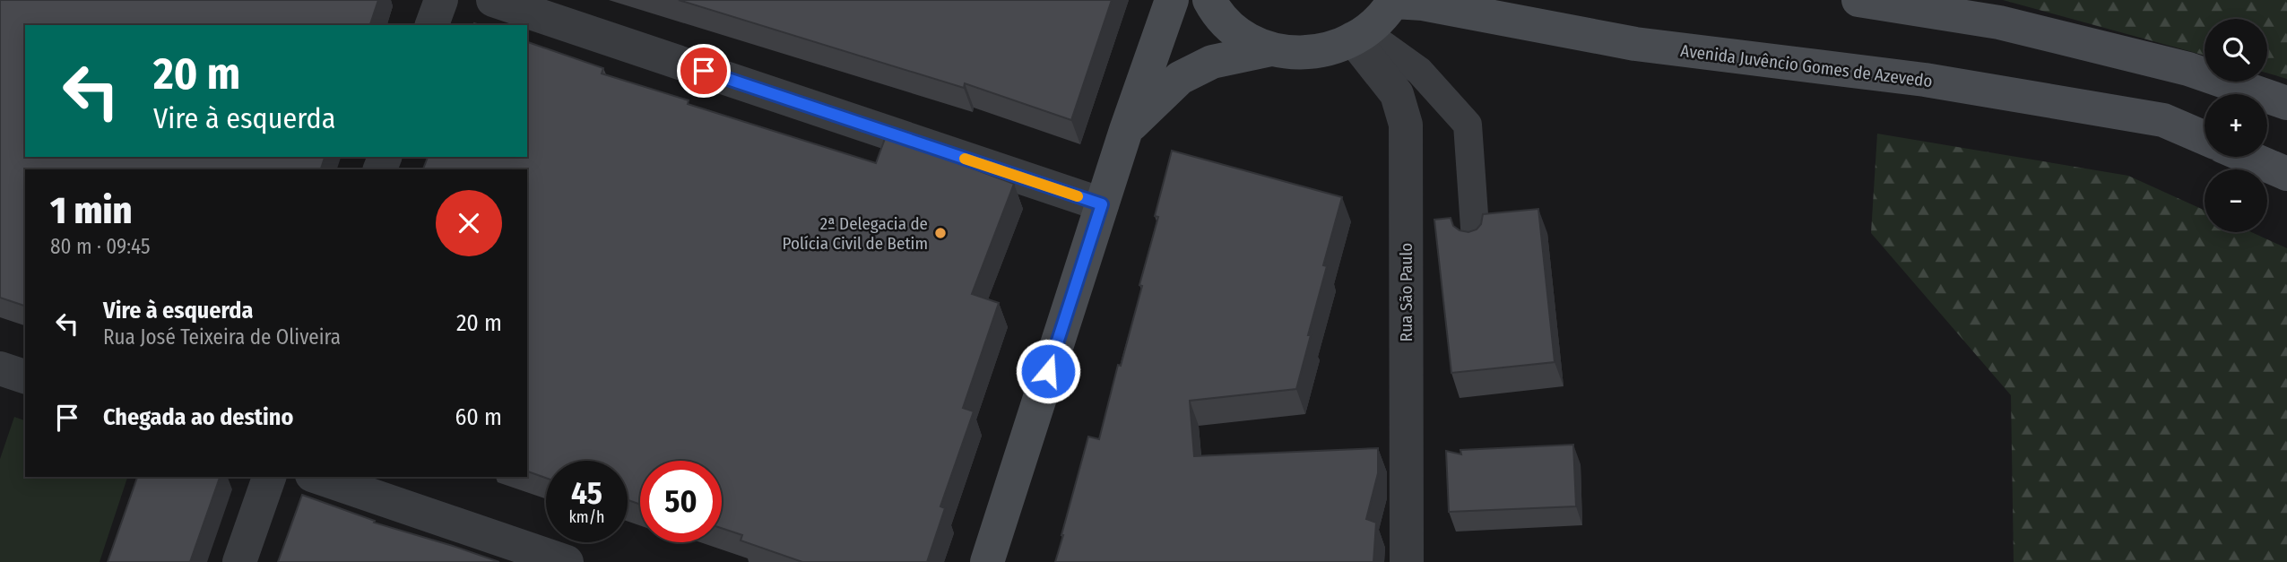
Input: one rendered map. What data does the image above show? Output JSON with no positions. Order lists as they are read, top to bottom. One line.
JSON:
{"streets":{"main road":["Avenida Juvêncio Gomes de Azevedo"],"street":["Rua São Paulo"]},"places":["2ª Delegacia de Polícia Civil de Betim"],"page":{"map_buttons":["+","−"],"turn":["20 m","Vire à esquerda"],"heading":["1 min","80 m · 09:45"],"list":[{"name":"Vire à esquerda","note":"Rua José Teixeira de Oliveira","value":"20 m"},{"name":"Chegada ao destino","value":"60 m"}],"speed":"45 km/h","limit":"50"}}
